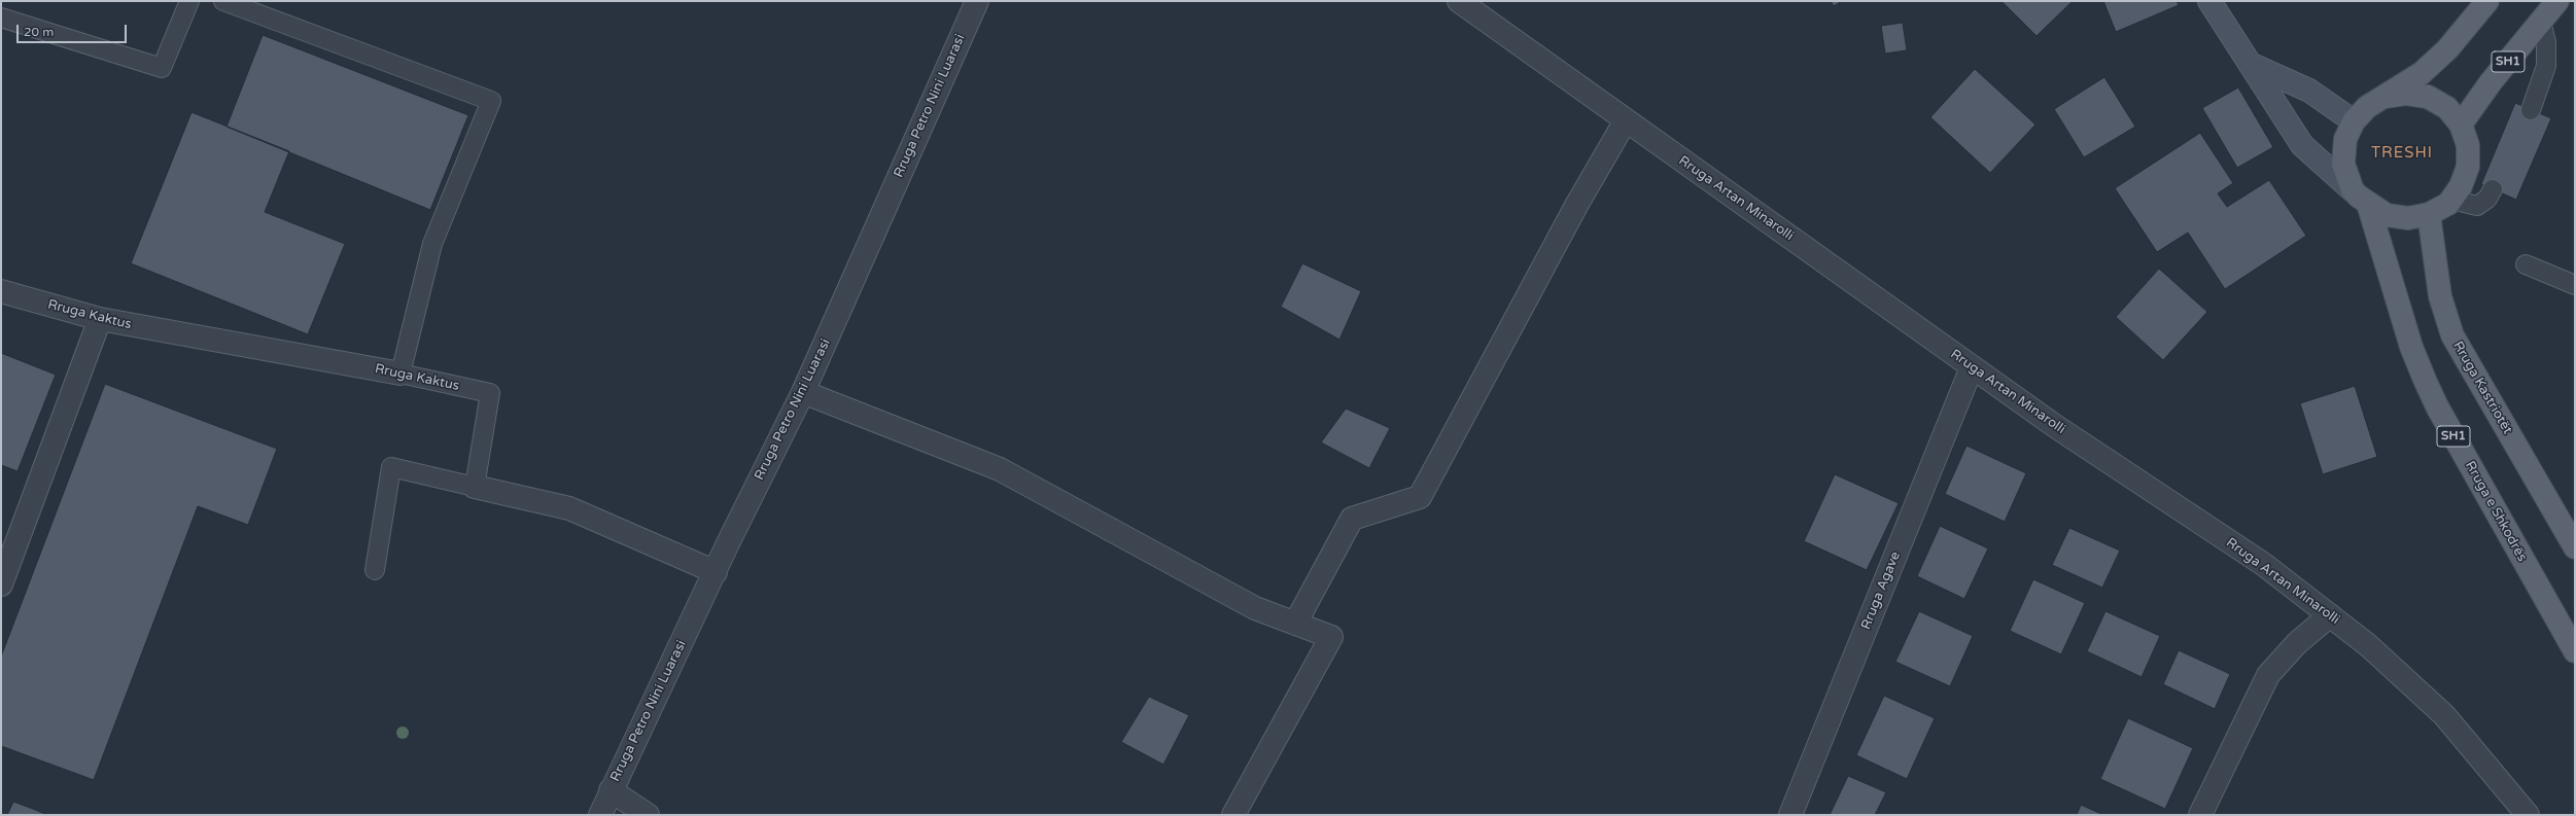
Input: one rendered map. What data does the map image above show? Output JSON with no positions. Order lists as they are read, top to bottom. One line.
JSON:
{"streets":{"main road":["SH1","Rruga Kastriotët","Rruga e Shkodrës"],"street":["Rruga Petro Nini Luarasi","Rruga Artan Minarolli","Rruga Kaktus","Rruga Agave"]},"crossings":[["SH1","Rruga Kastriotët"],["SH1","Rruga e Shkodrës"],["Rruga Artan Minarolli","Rruga Agave"],["Rruga Kastriotët","Rruga e Shkodrës"]],"districts":["TRESHI"],"scale_bar":"20 m"}
